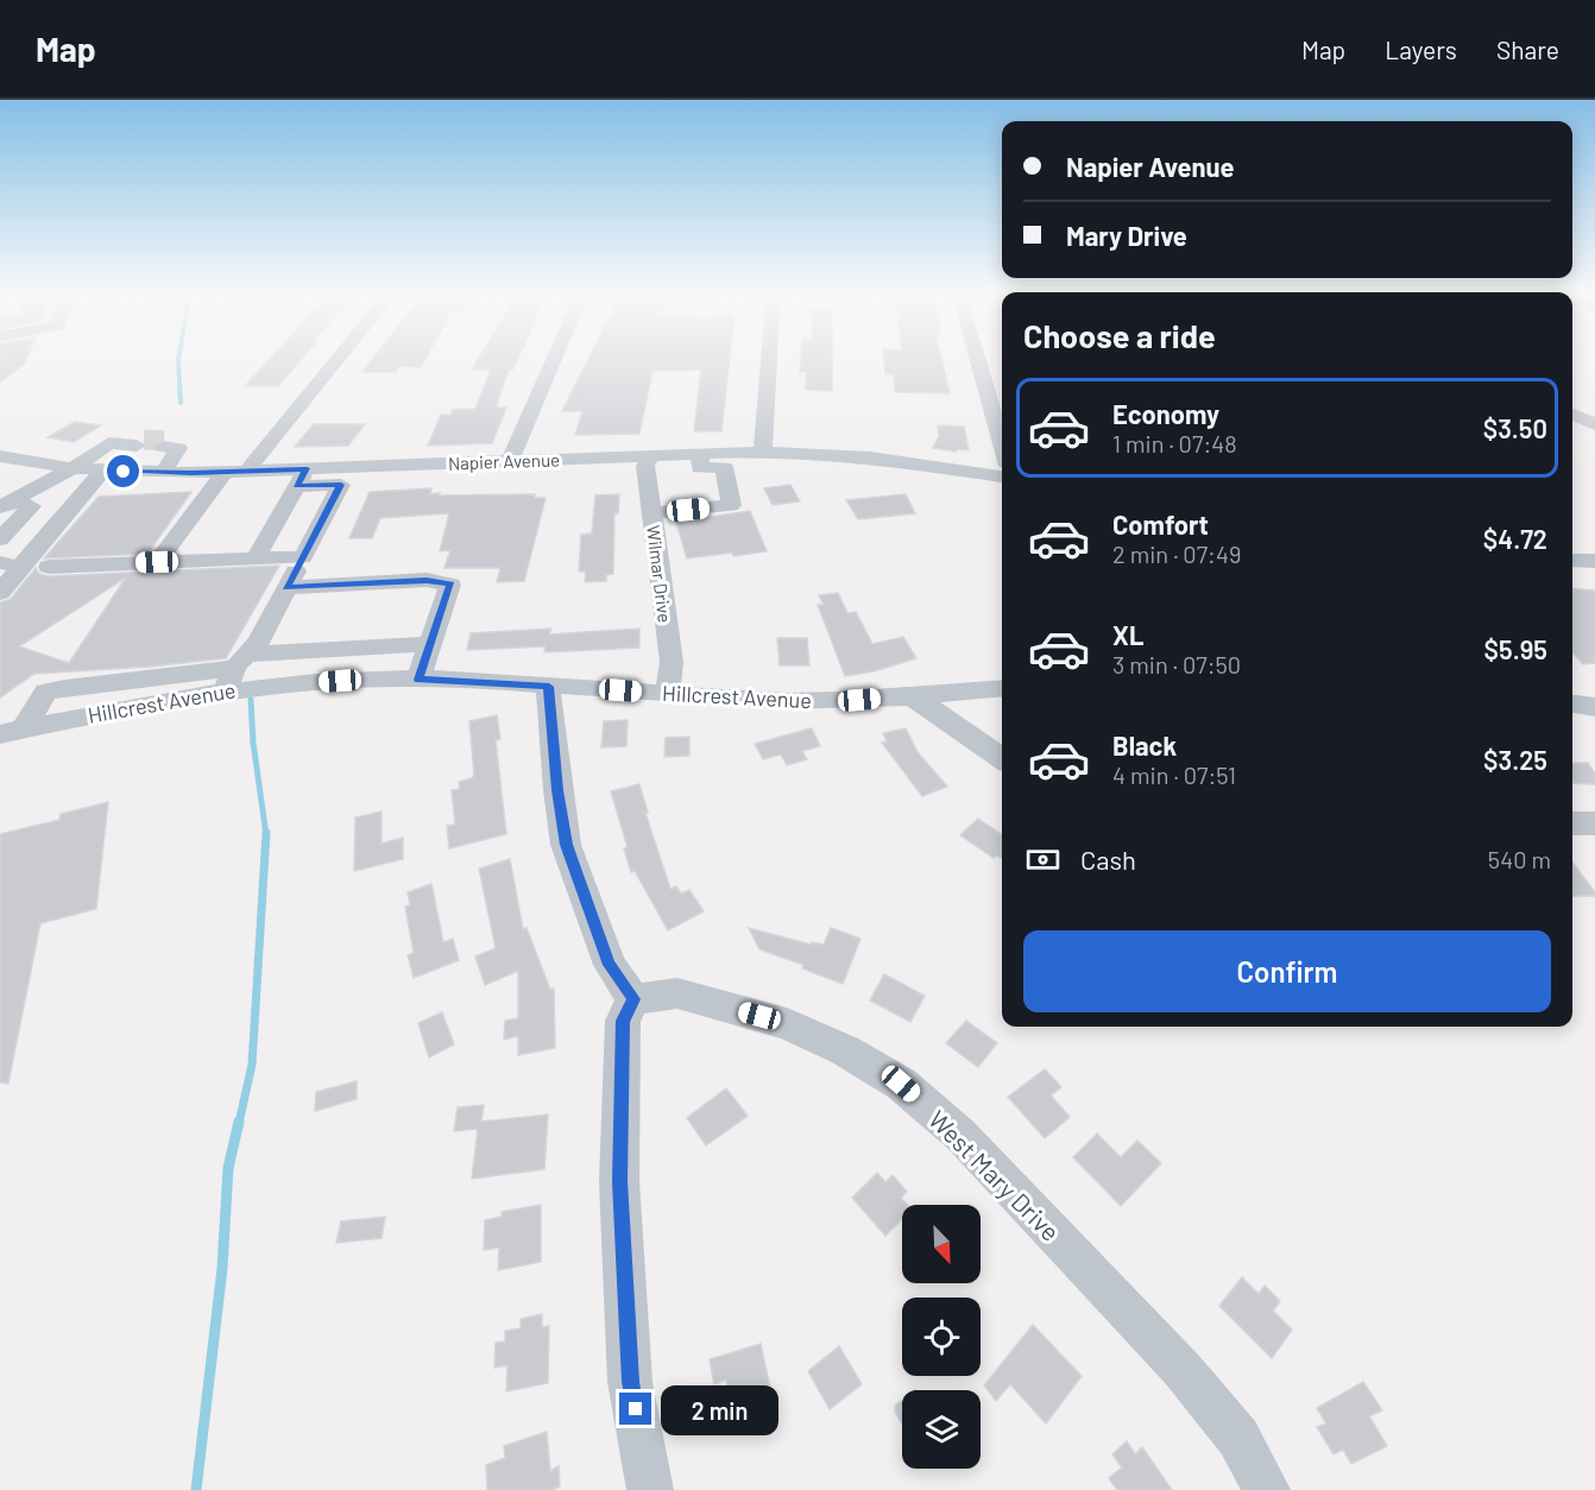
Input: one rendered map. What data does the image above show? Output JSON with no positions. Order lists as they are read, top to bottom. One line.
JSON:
{"streets":{"street":["Napier Avenue","Wilmar Drive","Hillcrest Avenue","West Mary Drive"]},"crossings":[["Napier Avenue","Wilmar Drive"],["Wilmar Drive","Hillcrest Avenue"]],"north":"bottom right","page":{"header":"Map","nav":["Map","Layers","Share"],"banner":["Napier Avenue","Mary Drive"],"heading":"Choose a ride","list":[{"name":"Economy","note":"1 min · 07:48","value":"$3.50"},{"name":"Comfort","note":"2 min · 07:49","value":"$4.72"},{"name":"XL","note":"3 min · 07:50","value":"$5.95"},{"name":"Black","note":"4 min · 07:51","value":"$3.25"}],"pay":["Cash","540 m"],"buttons":"Confirm","bubble":"2 min"}}
